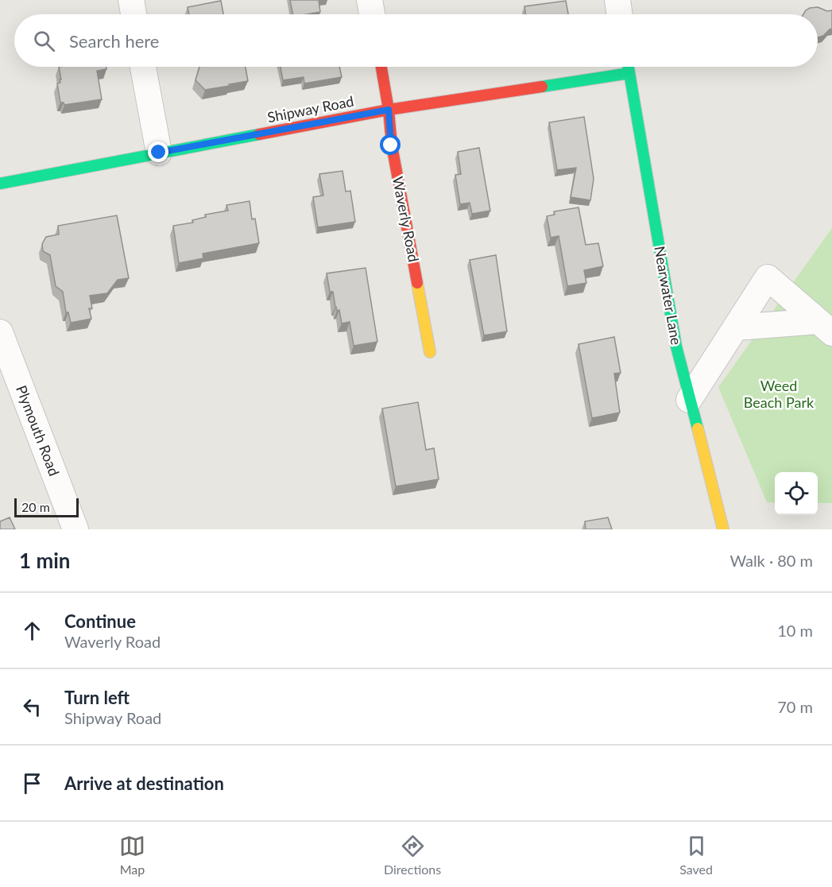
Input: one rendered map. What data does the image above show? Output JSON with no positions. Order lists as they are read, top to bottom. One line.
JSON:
{"streets":{"street":["Shipway Road","Waverly Road","Nearwater Lane","Plymouth Road"]},"crossings":[["Shipway Road","Waverly Road"],["Shipway Road","Nearwater Lane"]],"parks":["Weed Beach Park"],"scale_bar":"20 m","page":{"search":"Search here","scale":"20 m","heading":["1 min","Walk · 80 m"],"list":[["Continue","Waverly Road","10 m"],["Turn left","Shipway Road","70 m"],"Arrive at destination"],"nav":["Map","Directions","Saved"]}}
